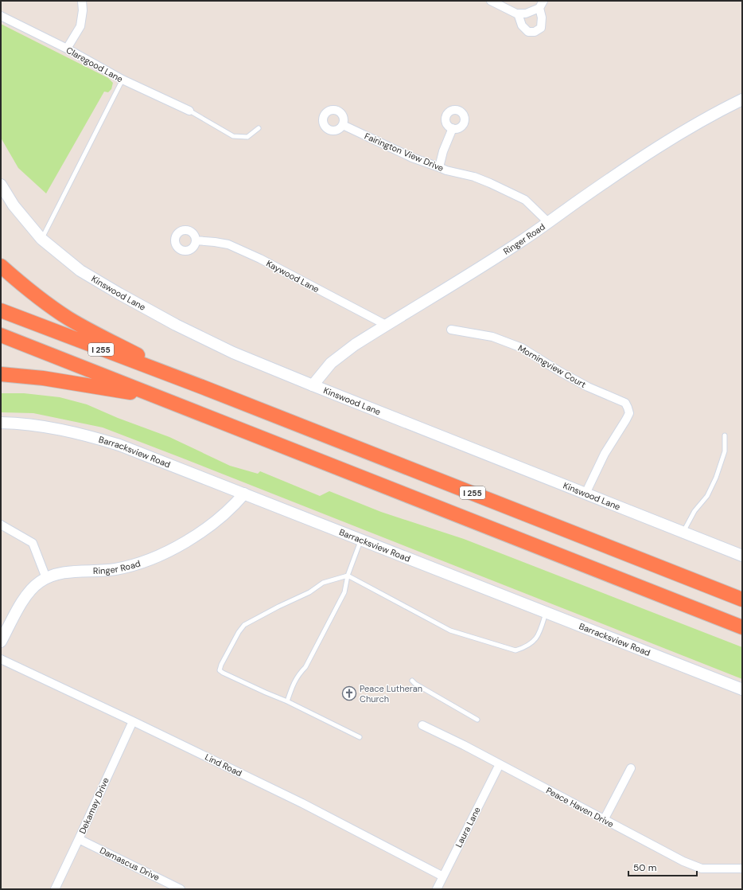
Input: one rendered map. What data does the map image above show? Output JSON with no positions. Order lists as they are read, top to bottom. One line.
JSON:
{"streets":{"highway":["I 255"],"street":["Claregood Lane","Fairington View Drive","Ringer Road","Kaywood Lane","Kinswood Lane","Morningview Court","Barracksview Road","Lind Road","Dekamay Drive","Peace Haven Drive","Laura Lane","Damascus Drive"]},"crossings":[["Fairington View Drive","Ringer Road"],["Ringer Road","Kaywood Lane"],["Ringer Road","Kinswood Lane"],["Ringer Road","Barracksview Road"],["Kinswood Lane","Morningview Court"],["Lind Road","Dekamay Drive"],["Lind Road","Laura Lane"],["Dekamay Drive","Damascus Drive"],["Peace Haven Drive","Laura Lane"]],"places":{"church":["Peace Lutheran Church"]},"scale_bar":"50 m"}
